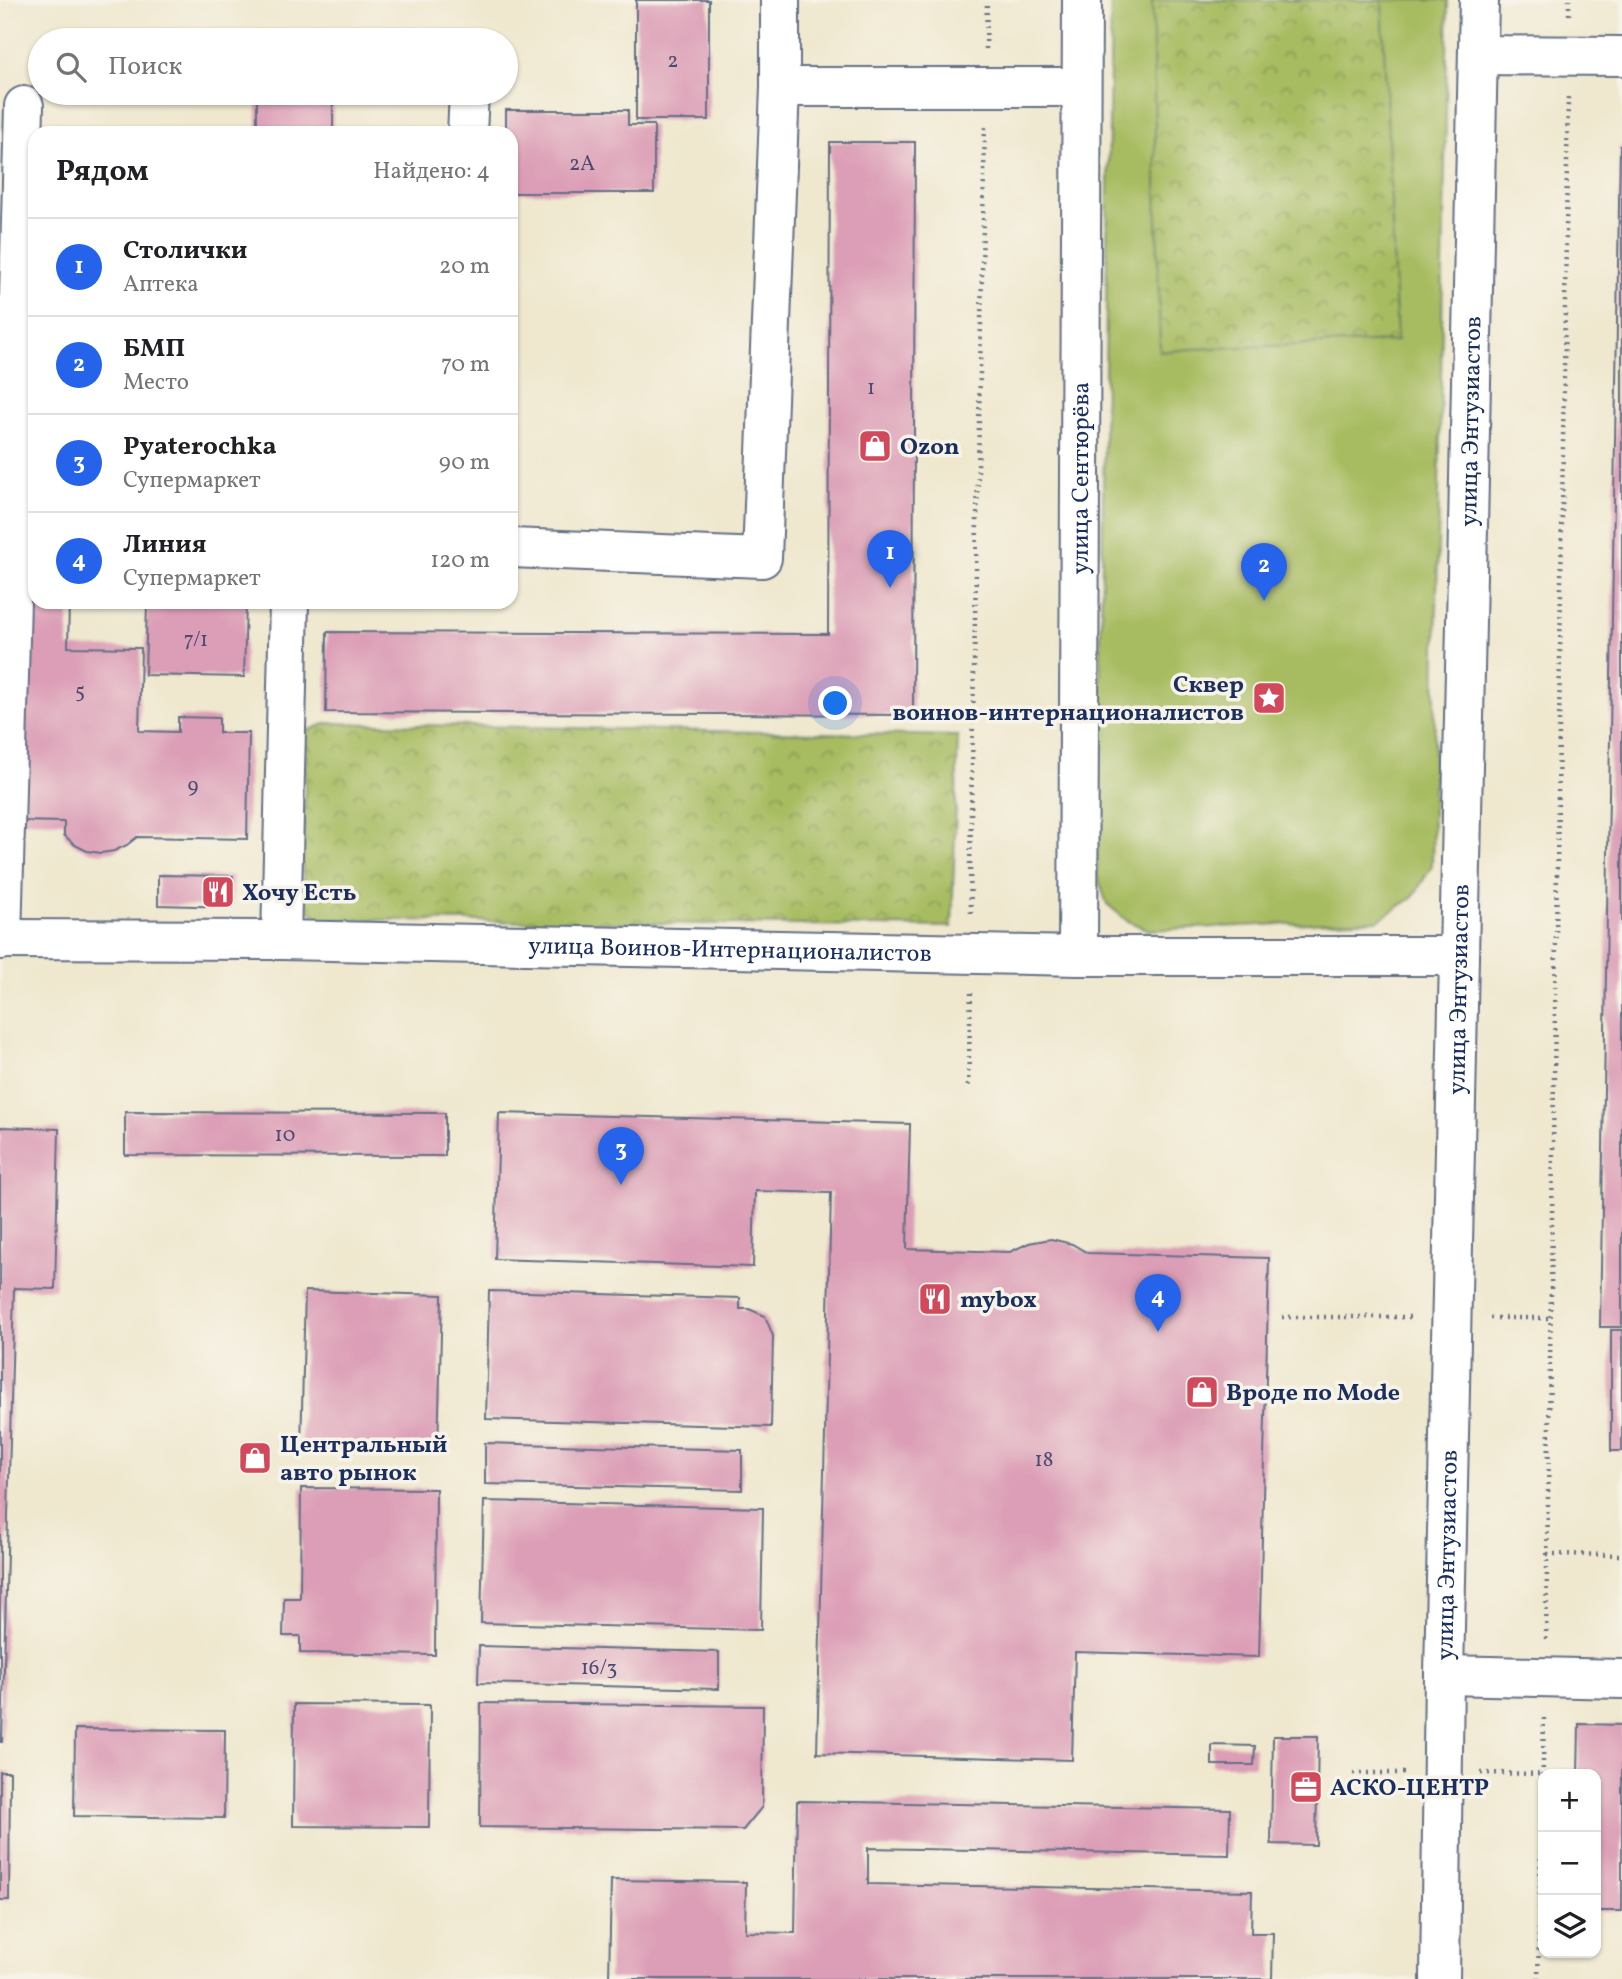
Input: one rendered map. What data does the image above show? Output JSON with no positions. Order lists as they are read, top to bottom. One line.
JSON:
{"streets":{"street":["улица Энтузиастов","улица Сентюрёва","улица Воинов-Интернационалистов"]},"crossings":[["улица Энтузиастов","улица Воинов-Интернационалистов"],["улица Сентюрёва","улица Воинов-Интернационалистов"]],"places":{"shop":["Ozon","Вроде по Mode","Центральный авто рынок"],"place":["Сквер воинов-интернационалистов"],"restaurant":["Хочу Есть","mybox"],"office":["АСКО-ЦЕНТР"]},"house_numbers":["2","2А","1","7/1","5","9","10","18","16/3"],"page":{"search":"Поиск","heading":["Рядом","Найдено: 4"],"list":[{"mark":"1","name":"Столички","note":"Аптека","value":"20 m"},{"mark":"2","name":"БМП","note":"Место","value":"70 m"},{"mark":"3","name":"Pyaterochka","note":"Супермаркет","value":"90 m"},{"mark":"4","name":"Линия","note":"Супермаркет","value":"120 m"}],"pins":["1","2","3","4"],"map_buttons":["+","−"]}}
